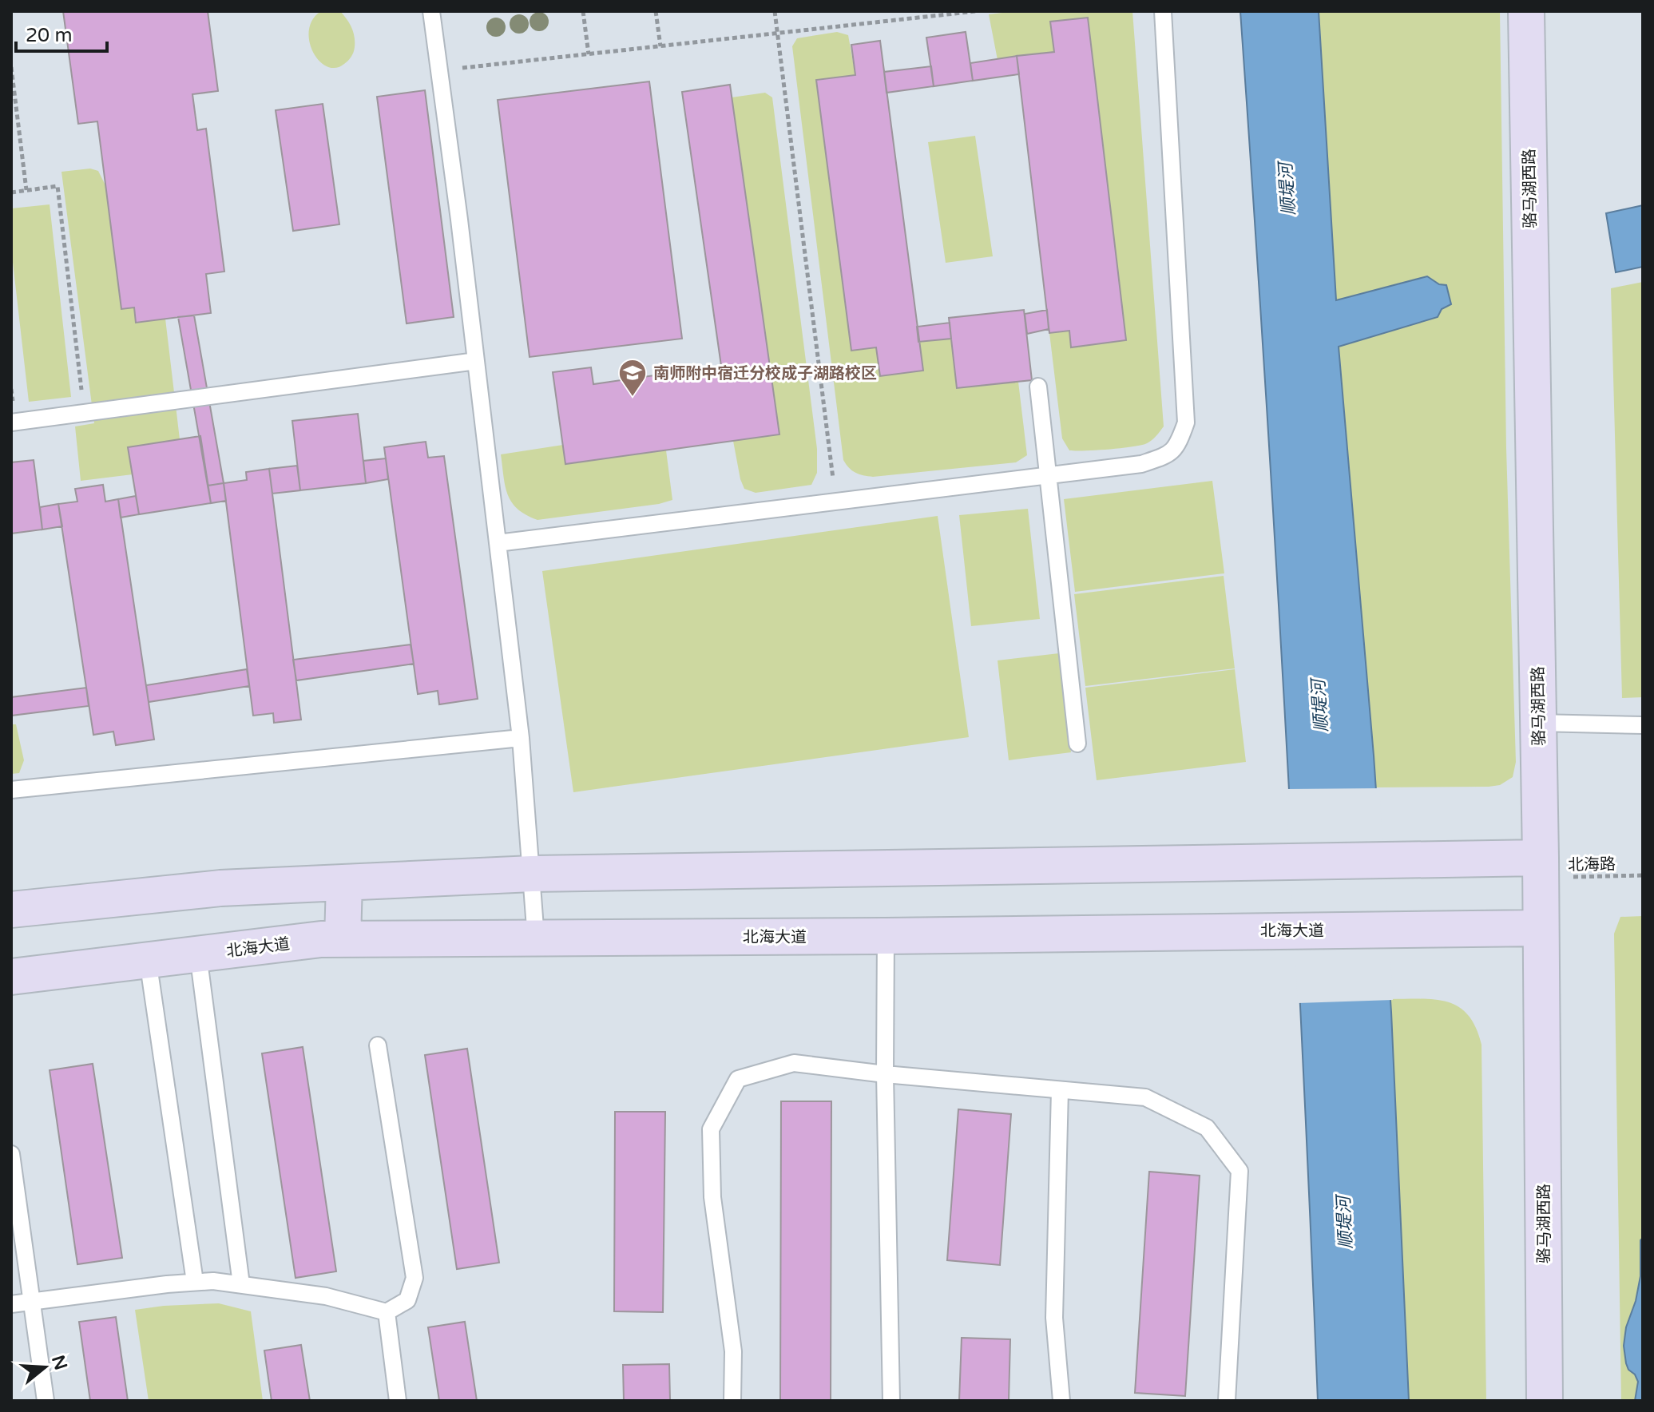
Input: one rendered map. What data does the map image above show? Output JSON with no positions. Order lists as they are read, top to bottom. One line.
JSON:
{"streets":{"street":["骆马湖西路","北海大道"],"path":["北海路"]},"crossings":[["骆马湖西路","北海路"],["骆马湖西路","北海大道"]],"water":["顺堤河"],"places":{"school or university":["南师附中宿迁分校成子湖路校区"]},"scale_bar":"20 m","north":"right"}
